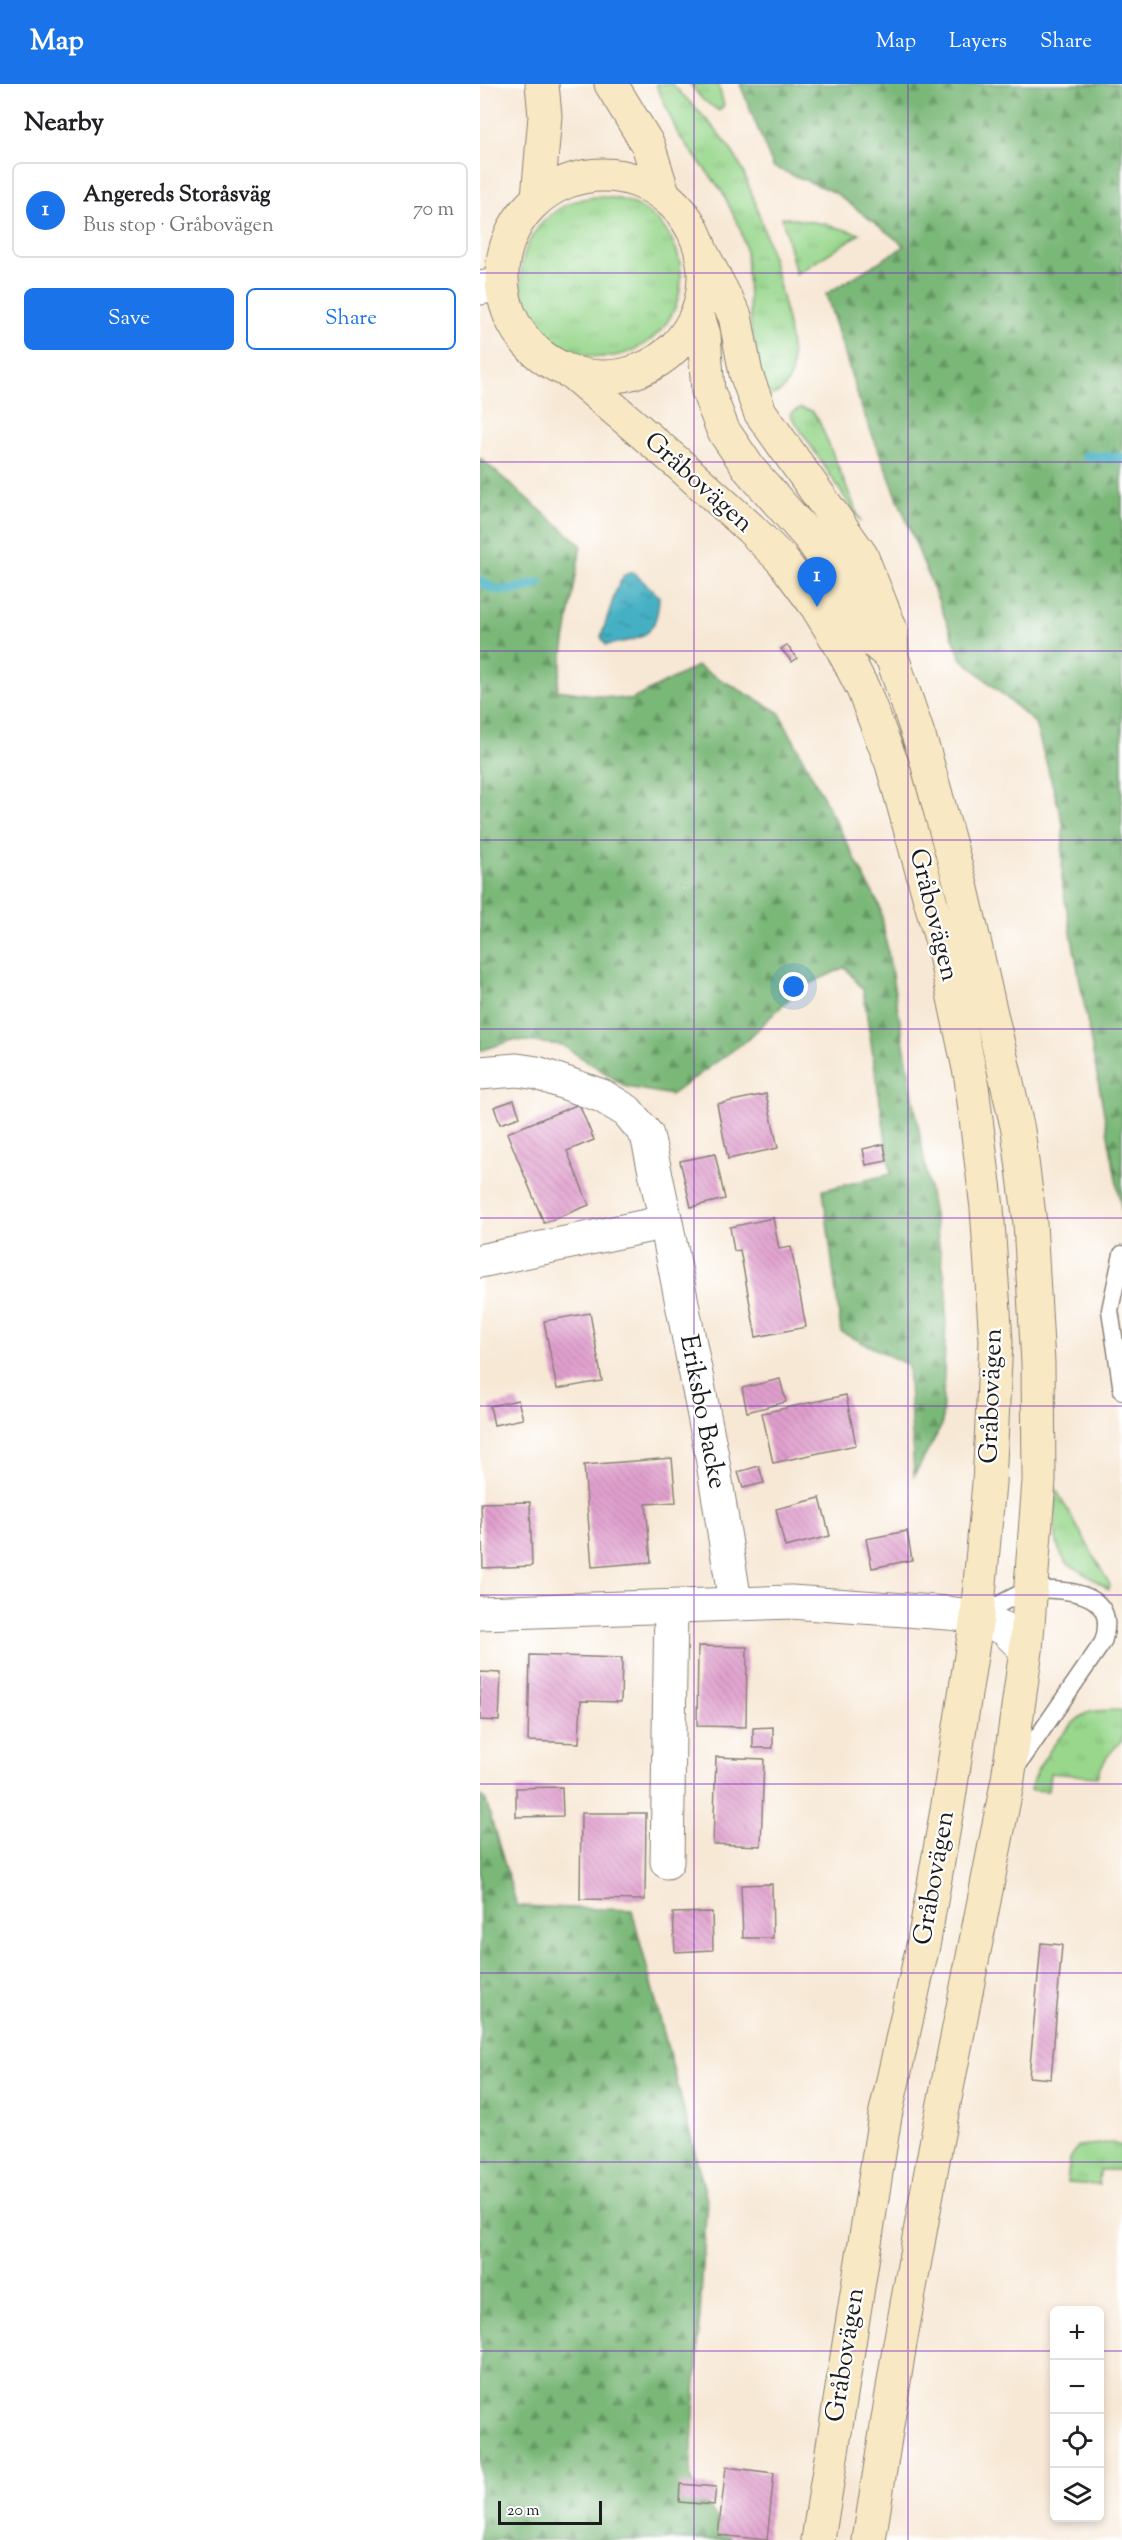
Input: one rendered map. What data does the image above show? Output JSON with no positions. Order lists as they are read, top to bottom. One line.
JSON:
{"streets":{"main road":["Gråbovägen"],"street":["Eriksbo Backe"]},"scale_bar":"20 m","page":{"header":"Map","nav":["Map","Layers","Share"],"heading":"Nearby","list":[{"mark":"1","name":"Angereds Storåsväg","note":"Bus stop · Gråbovägen","value":"70 m"}],"buttons":["Save","Share"],"pins":"1","map_buttons":["+","−"],"scale":"20 m"}}
